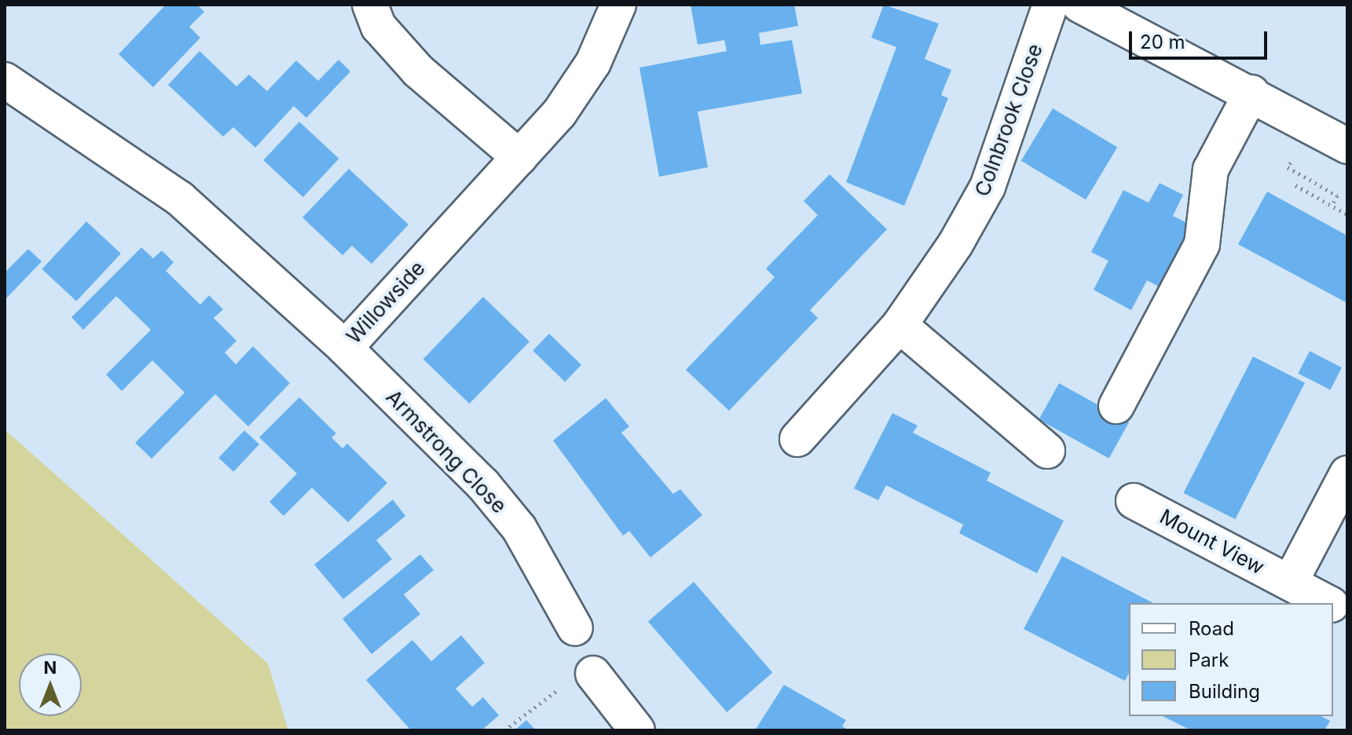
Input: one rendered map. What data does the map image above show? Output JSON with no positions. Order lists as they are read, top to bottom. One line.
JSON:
{"streets":{"street":["Colnbrook Close","Willowside","Armstrong Close","Mount View"]},"crossings":[["Willowside","Armstrong Close"]],"legend":["Road","Park","Building"],"scale_bar":"20 m","north":"top"}
